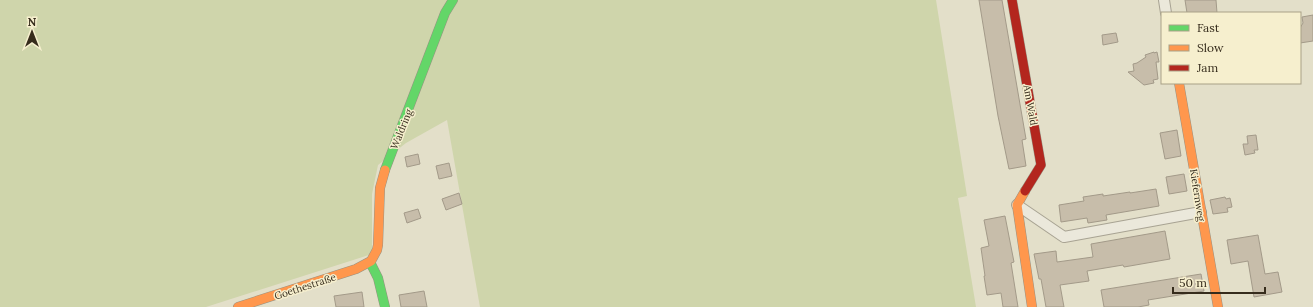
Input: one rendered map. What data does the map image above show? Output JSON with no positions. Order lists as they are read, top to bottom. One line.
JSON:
{"streets":{"street":["Am Wald","Waldring","Kiefernweg","Goethestraße"]},"crossings":[["Waldring","Goethestraße"]],"legend":["Fast","Slow","Jam"],"scale_bar":"50 m","north":"top"}
